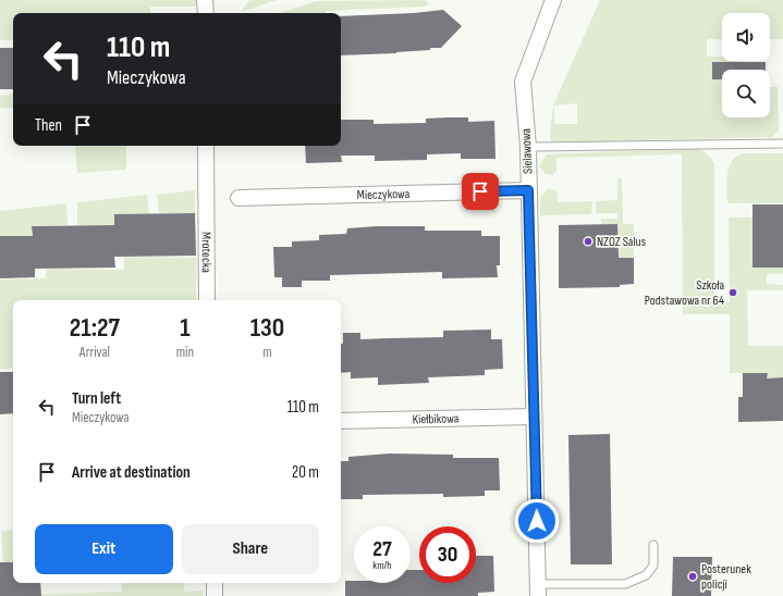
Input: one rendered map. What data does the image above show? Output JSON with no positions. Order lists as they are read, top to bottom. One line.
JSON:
{"streets":{"street":["Sielawowa","Mieczykowa","Mrotecka","Kiełbikowa"]},"crossings":[["Sielawowa","Mieczykowa"],["Sielawowa","Kiełbikowa"]],"places":["NZOZ Salus","Szkoła Podstawowa nr 64","Posterunek policji"],"page":{"turn":["110 m","Mieczykowa"],"then":"Then","eta":["21:27","Arrival","1","min","130","m"],"list":[{"name":"Turn left","note":"Mieczykowa","value":"110 m"},{"name":"Arrive at destination","value":"20 m"}],"buttons":["Exit","Share"],"speed":"27 km/h","limit":"30"}}
